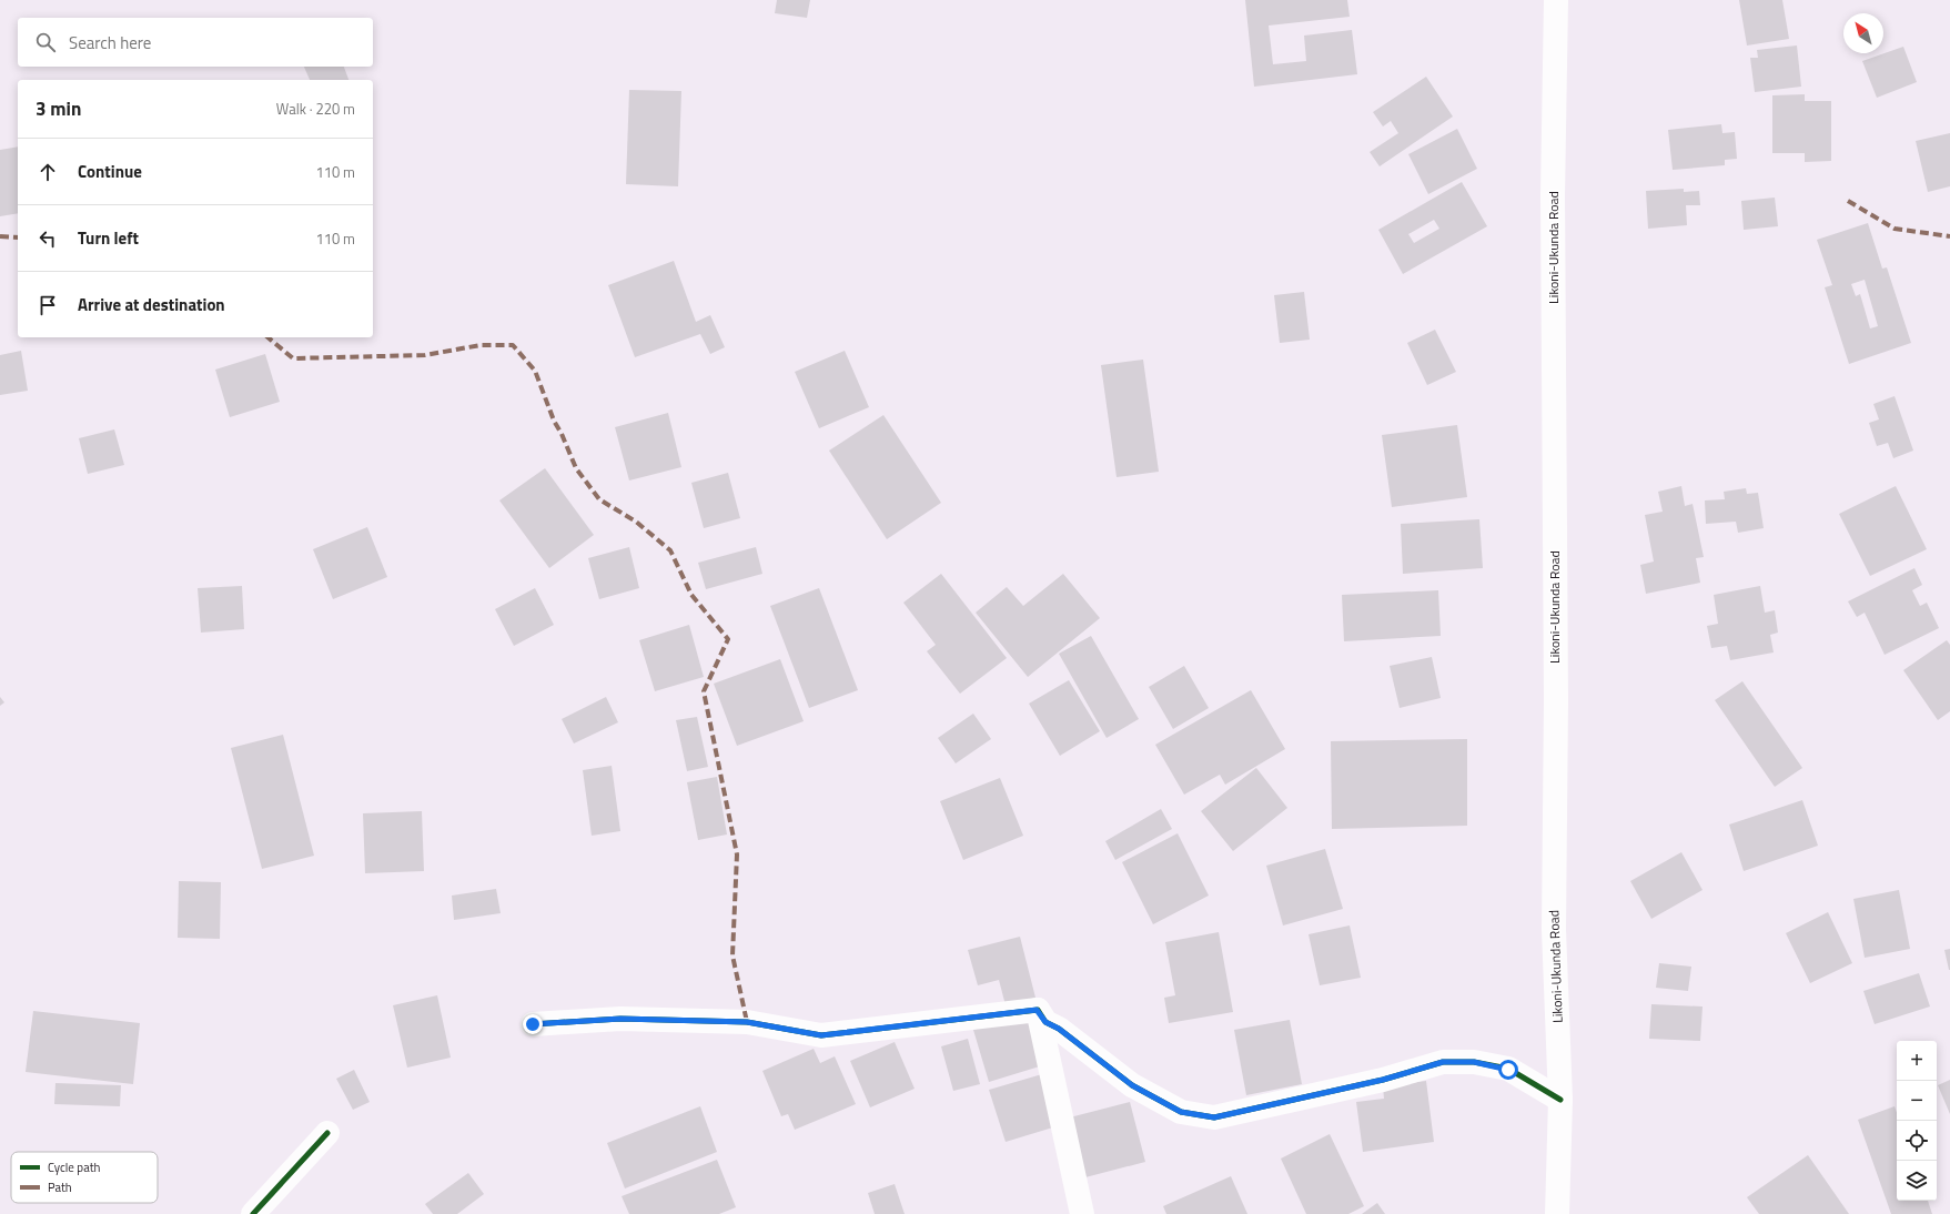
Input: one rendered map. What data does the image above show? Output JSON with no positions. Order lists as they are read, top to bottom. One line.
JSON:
{"streets":{"main road":["Likoni-Ukunda Road"]},"legend":["Cycle path","Path"],"north":"top left","page":{"search":"Search here","heading":["3 min","Walk · 220 m"],"list":[["Continue","110 m"],["Turn left","110 m"],"Arrive at destination"],"map_buttons":["+","−"]}}
